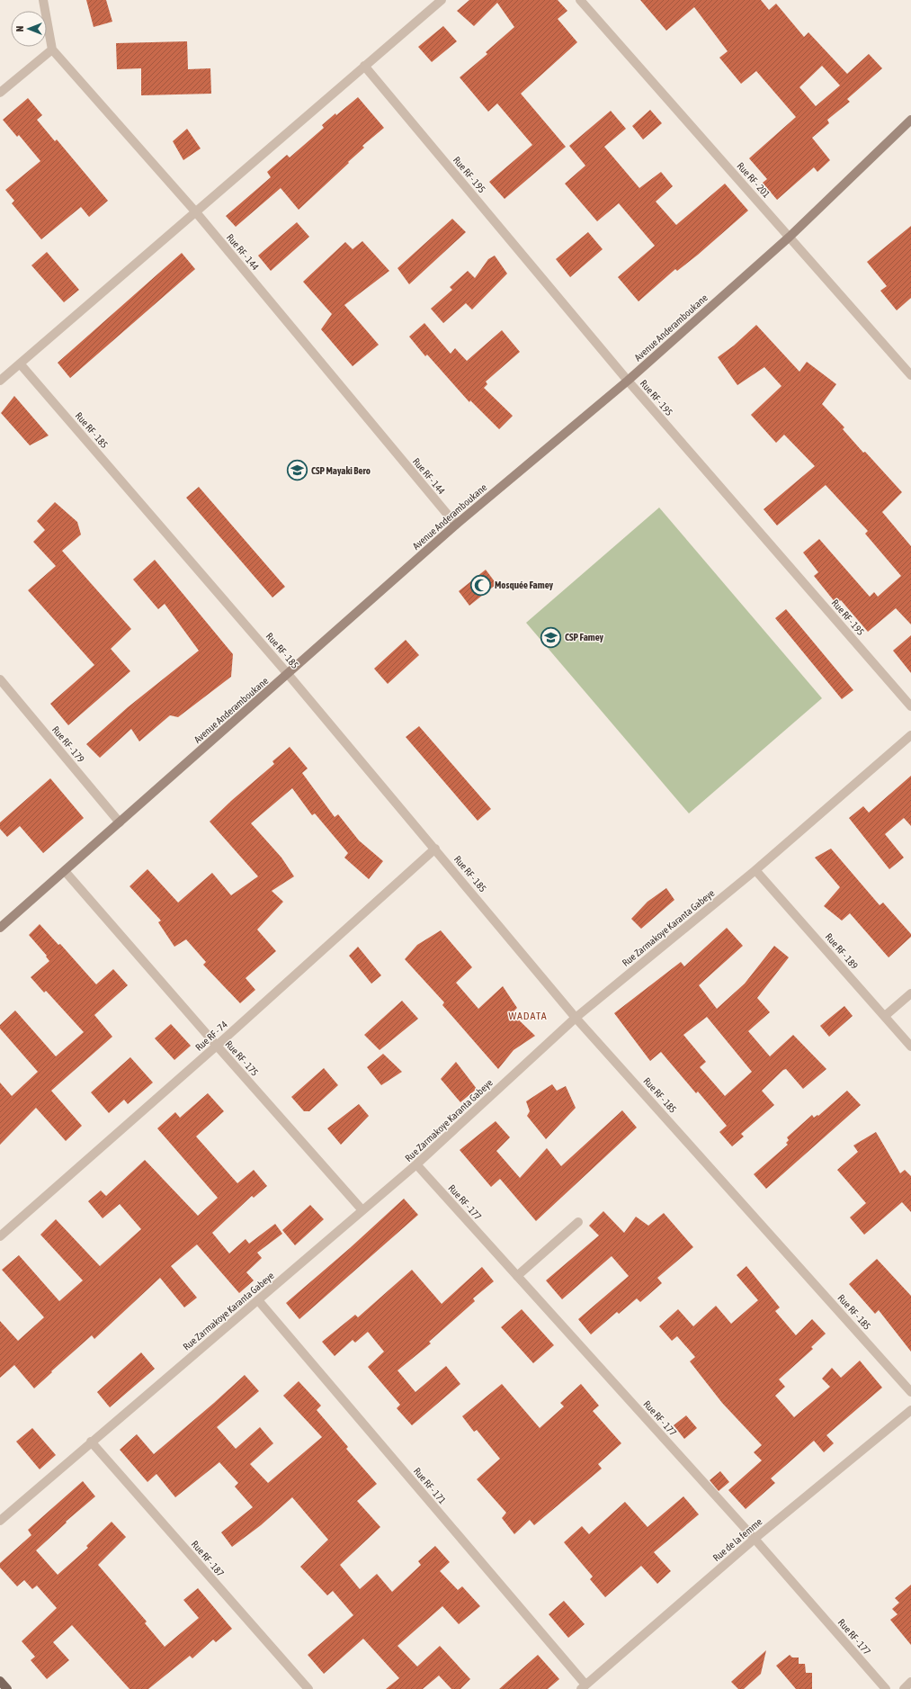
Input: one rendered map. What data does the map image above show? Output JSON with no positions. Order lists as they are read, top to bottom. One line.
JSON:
{"streets":{"street":["Rue RF - 195","Rue RF - 201","Rue RF - 144","Avenue Anderamboukane","Rue RF - 185","Rue RF - 179","Rue Zarmakoye Karanta Gabeye","Rue RF - 189","Rue RF - 74","Rue RF - 175","Rue RF - 177","Rue RF - 171","Rue de la femme","Rue RF - 187"]},"crossings":[["Rue RF - 195","Avenue Anderamboukane"],["Rue RF - 201","Avenue Anderamboukane"],["Rue RF - 144","Avenue Anderamboukane"],["Avenue Anderamboukane","Rue RF - 185"],["Avenue Anderamboukane","Rue RF - 179"],["Avenue Anderamboukane","Rue RF - 175"],["Rue RF - 185","Rue Zarmakoye Karanta Gabeye"],["Rue RF - 185","Rue RF - 74"],["Rue Zarmakoye Karanta Gabeye","Rue RF - 189"],["Rue Zarmakoye Karanta Gabeye","Rue RF - 175"],["Rue Zarmakoye Karanta Gabeye","Rue RF - 177"],["Rue Zarmakoye Karanta Gabeye","Rue RF - 171"],["Rue Zarmakoye Karanta Gabeye","Rue RF - 187"],["Rue RF - 74","Rue RF - 175"],["Rue RF - 177","Rue de la femme"],["Rue RF - 171","Rue de la femme"]],"districts":["WADATA"],"places":{"school or university":["CSP Mayaki Bero","CSP Famey"],"mosque":["Mosquée Famey"]},"north":"left"}
